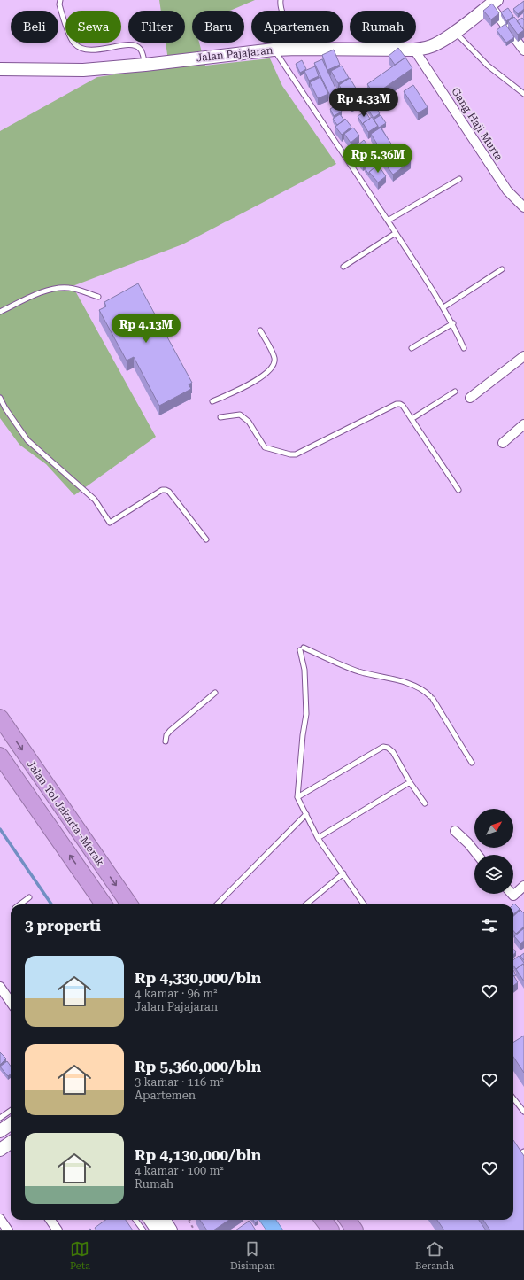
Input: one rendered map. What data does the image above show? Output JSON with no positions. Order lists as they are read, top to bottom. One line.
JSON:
{"streets":{"highway":["Jalan Tol Jakarta–Merak"],"main road":["Jalan Pajajaran"],"street":["Gang Haji Murta"]},"crossings":[["Jalan Pajajaran","Gang Haji Murta"]],"north":"top right","page":{"chip":["Beli","Sewa","Filter","Baru","Apartemen","Rumah"],"price":["Rp 4.33M","Rp 5.36M","Rp 4.13M"],"heading":"3 properti","list":[{"name":"Rp 4,330,000/bln","note":"4 kamar · 96 m² · Jalan Pajajaran"},{"name":"Rp 5,360,000/bln","note":"3 kamar · 116 m² · Apartemen"},{"name":"Rp 4,130,000/bln","note":"4 kamar · 100 m² · Rumah"}],"tabs":["Peta","Disimpan","Beranda"]}}
